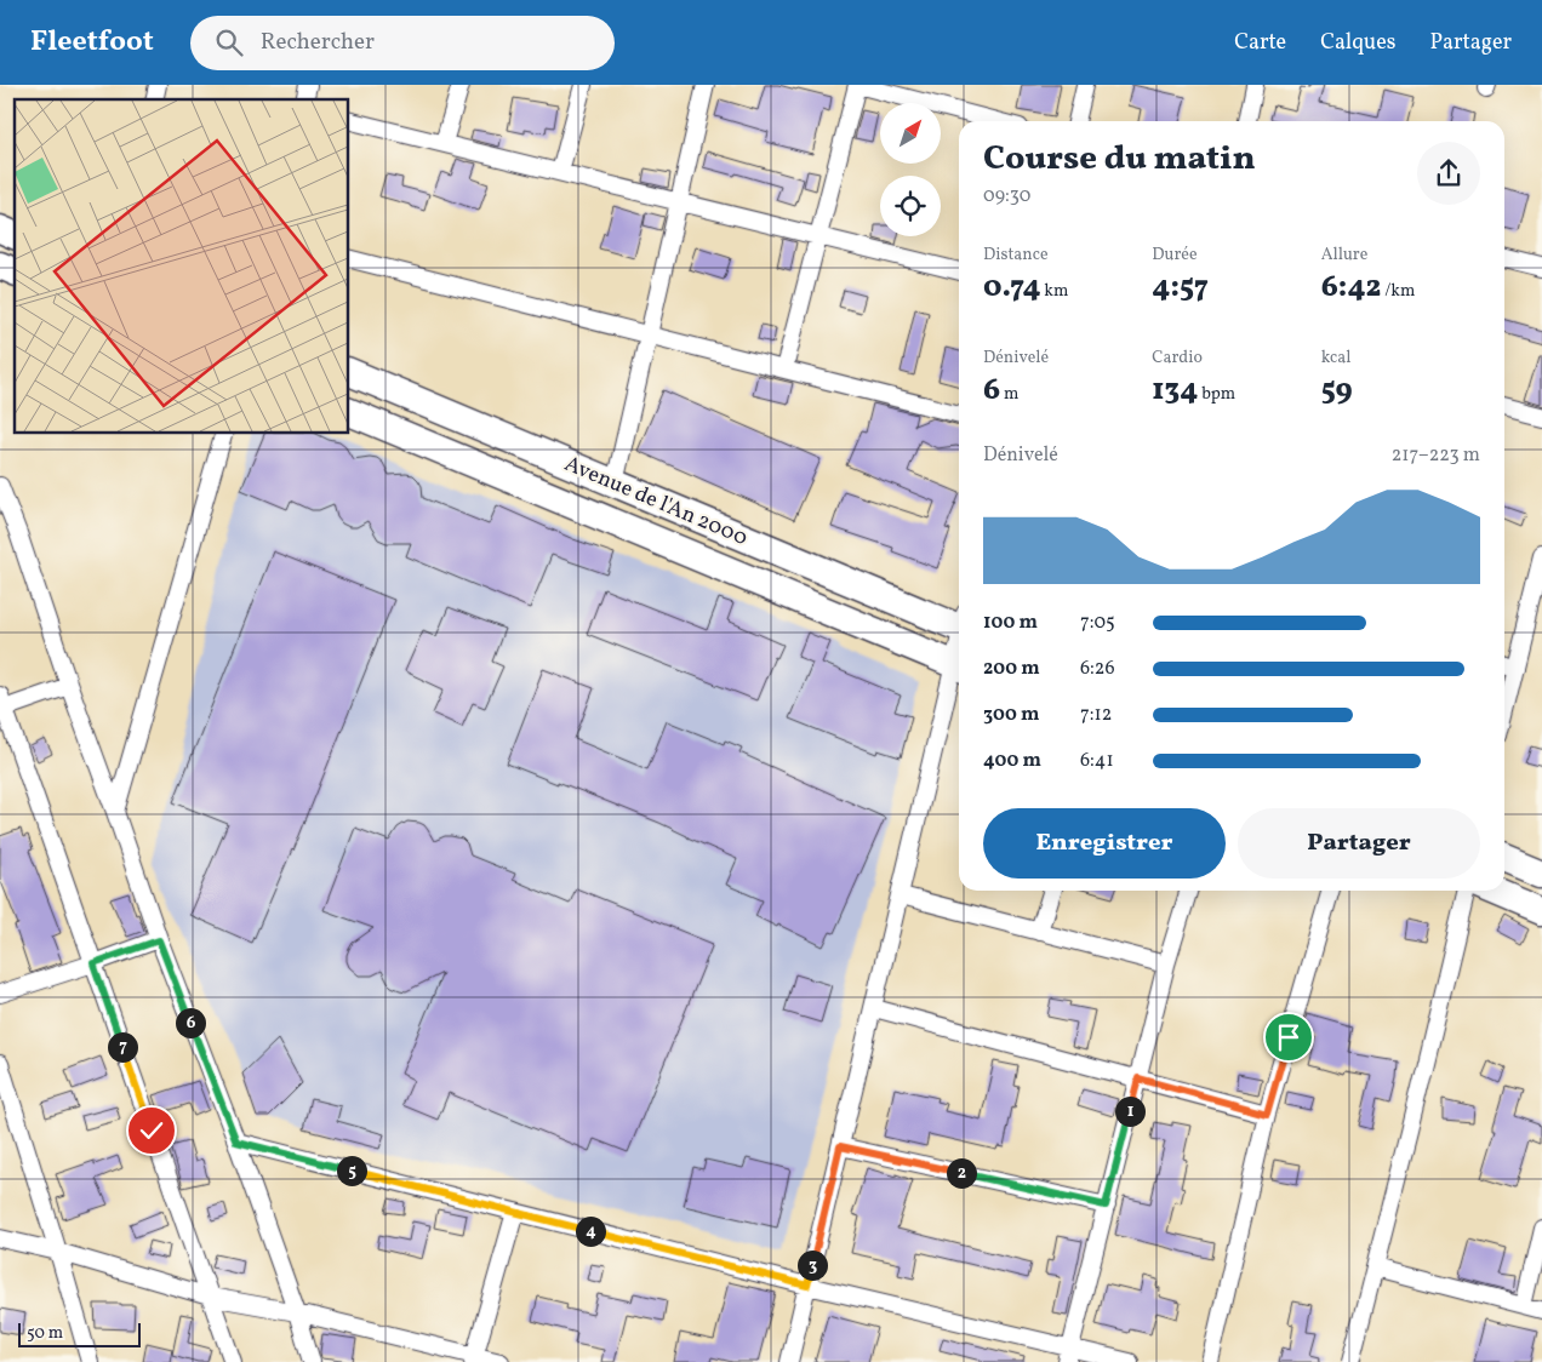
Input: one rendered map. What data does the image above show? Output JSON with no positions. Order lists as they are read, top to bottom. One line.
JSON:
{"streets":{"main road":["Avenue de l'An 2000"]},"scale_bar":"50 m","north":"top right","page":{"header":"Fleetfoot","search":"Rechercher","nav":["Carte","Calques","Partager"],"heading":["Course du matin","09:30"],"stats":[["Distance","0.74 km"],["Durée","4:57"],["Allure","6:42 /km"],["Dénivelé","6 m"],["Cardio","134 bpm"],["kcal","59"]],"chart":["Dénivelé","217–223 m"],"list":[{"name":"100 m","note":"7:05"},{"name":"200 m","note":"6:26"},{"name":"300 m","note":"7:12"},{"name":"400 m","note":"6:41"}],"buttons":["Enregistrer","Partager"],"pins":["6","7","1","5","2","4","3"],"scale":"50 m"}}
